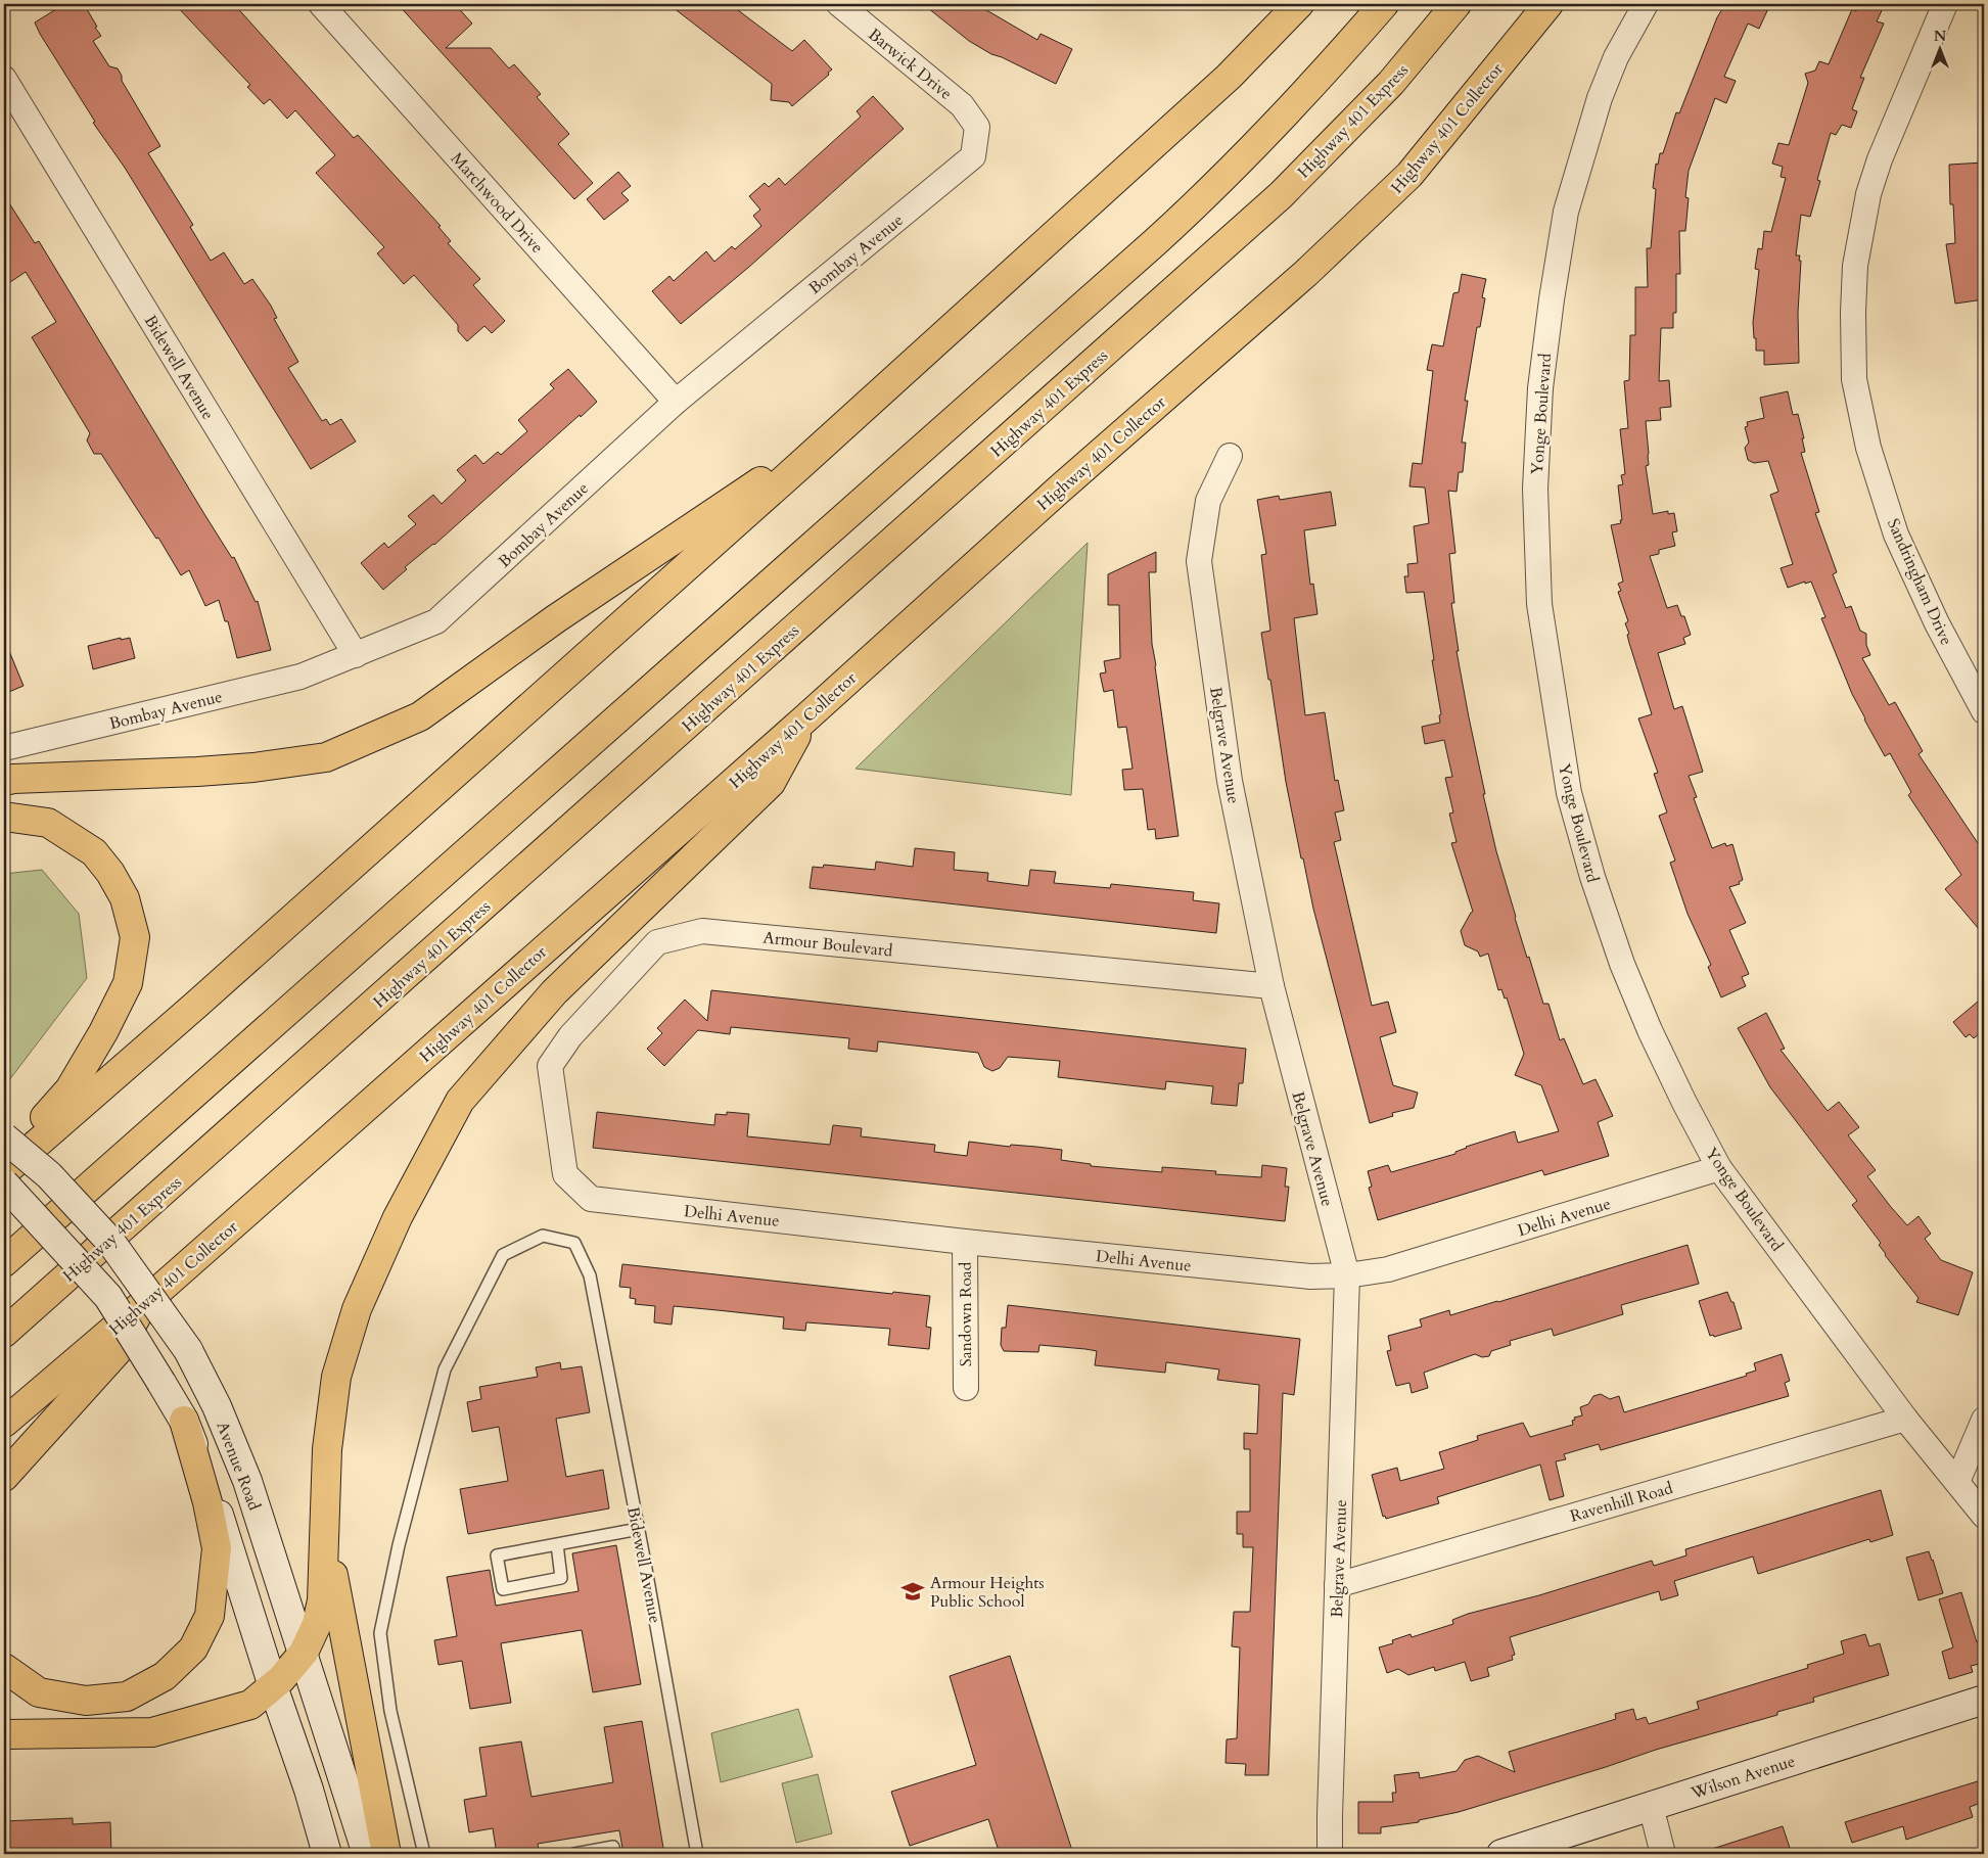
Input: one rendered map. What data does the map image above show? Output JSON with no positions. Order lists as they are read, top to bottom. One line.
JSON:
{"streets":{"highway":["Highway 401 Express","Highway 401 Collector"],"main road":["Avenue Road","Wilson Avenue"],"street":["Barwick Drive","Marchwood Drive","Bombay Avenue","Bidewell Avenue","Yonge Boulevard","Sandringham Drive","Belgrave Avenue","Armour Boulevard","Delhi Avenue","Sandown Road","Ravenhill Road"]},"crossings":[["Barwick Drive","Bombay Avenue"],["Marchwood Drive","Bombay Avenue"],["Bombay Avenue","Bidewell Avenue"],["Yonge Boulevard","Delhi Avenue"],["Yonge Boulevard","Ravenhill Road"],["Belgrave Avenue","Armour Boulevard"],["Belgrave Avenue","Delhi Avenue"],["Belgrave Avenue","Ravenhill Road"],["Armour Boulevard","Delhi Avenue"],["Delhi Avenue","Sandown Road"]],"places":{"school or university":["Armour Heights Public School"]},"north":"top"}
